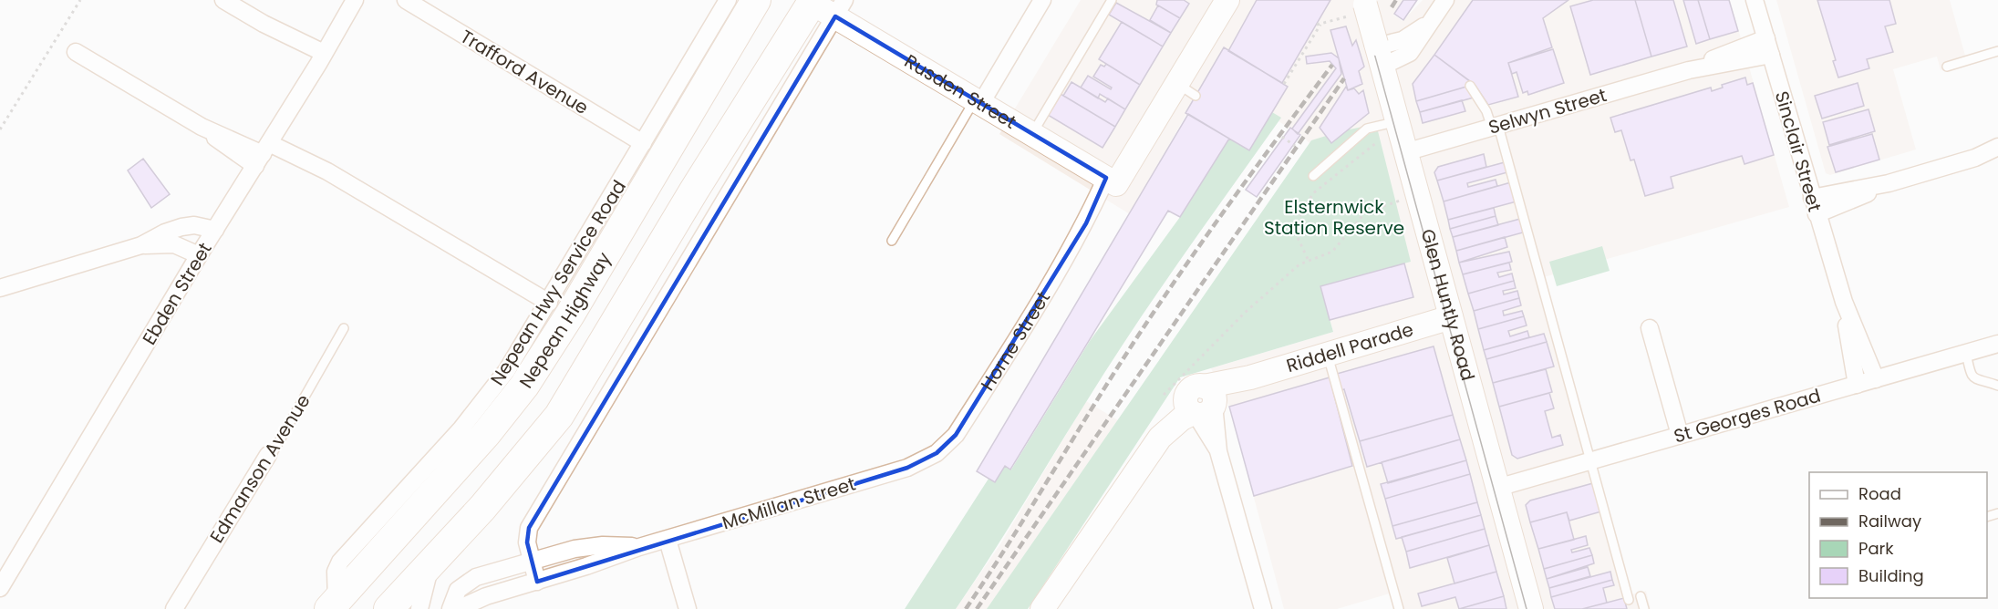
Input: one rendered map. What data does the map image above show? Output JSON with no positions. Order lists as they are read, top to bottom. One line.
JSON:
{"streets":{"highway":["Nepean Highway"],"street":["Trafford Avenue","Rusden Street","Selwyn Street","Sinclair Street","Nepean Hwy Service Road","Ebden Street","Glen Huntly Road","Horne Street","Riddell Parade","St Georges Road","Edmanson Avenue","McMillan Street"]},"crossings":[["Trafford Avenue","Nepean Hwy Service Road"],["Rusden Street","Horne Street"],["Selwyn Street","Sinclair Street"],["Selwyn Street","Glen Huntly Road"],["Sinclair Street","St Georges Road"],["Nepean Hwy Service Road","Nepean Highway"],["Glen Huntly Road","Riddell Parade"],["Glen Huntly Road","St Georges Road"],["Horne Street","McMillan Street"]],"parks":["Elsternwick Station Reserve"],"legend":["Road","Railway","Park","Building"]}
